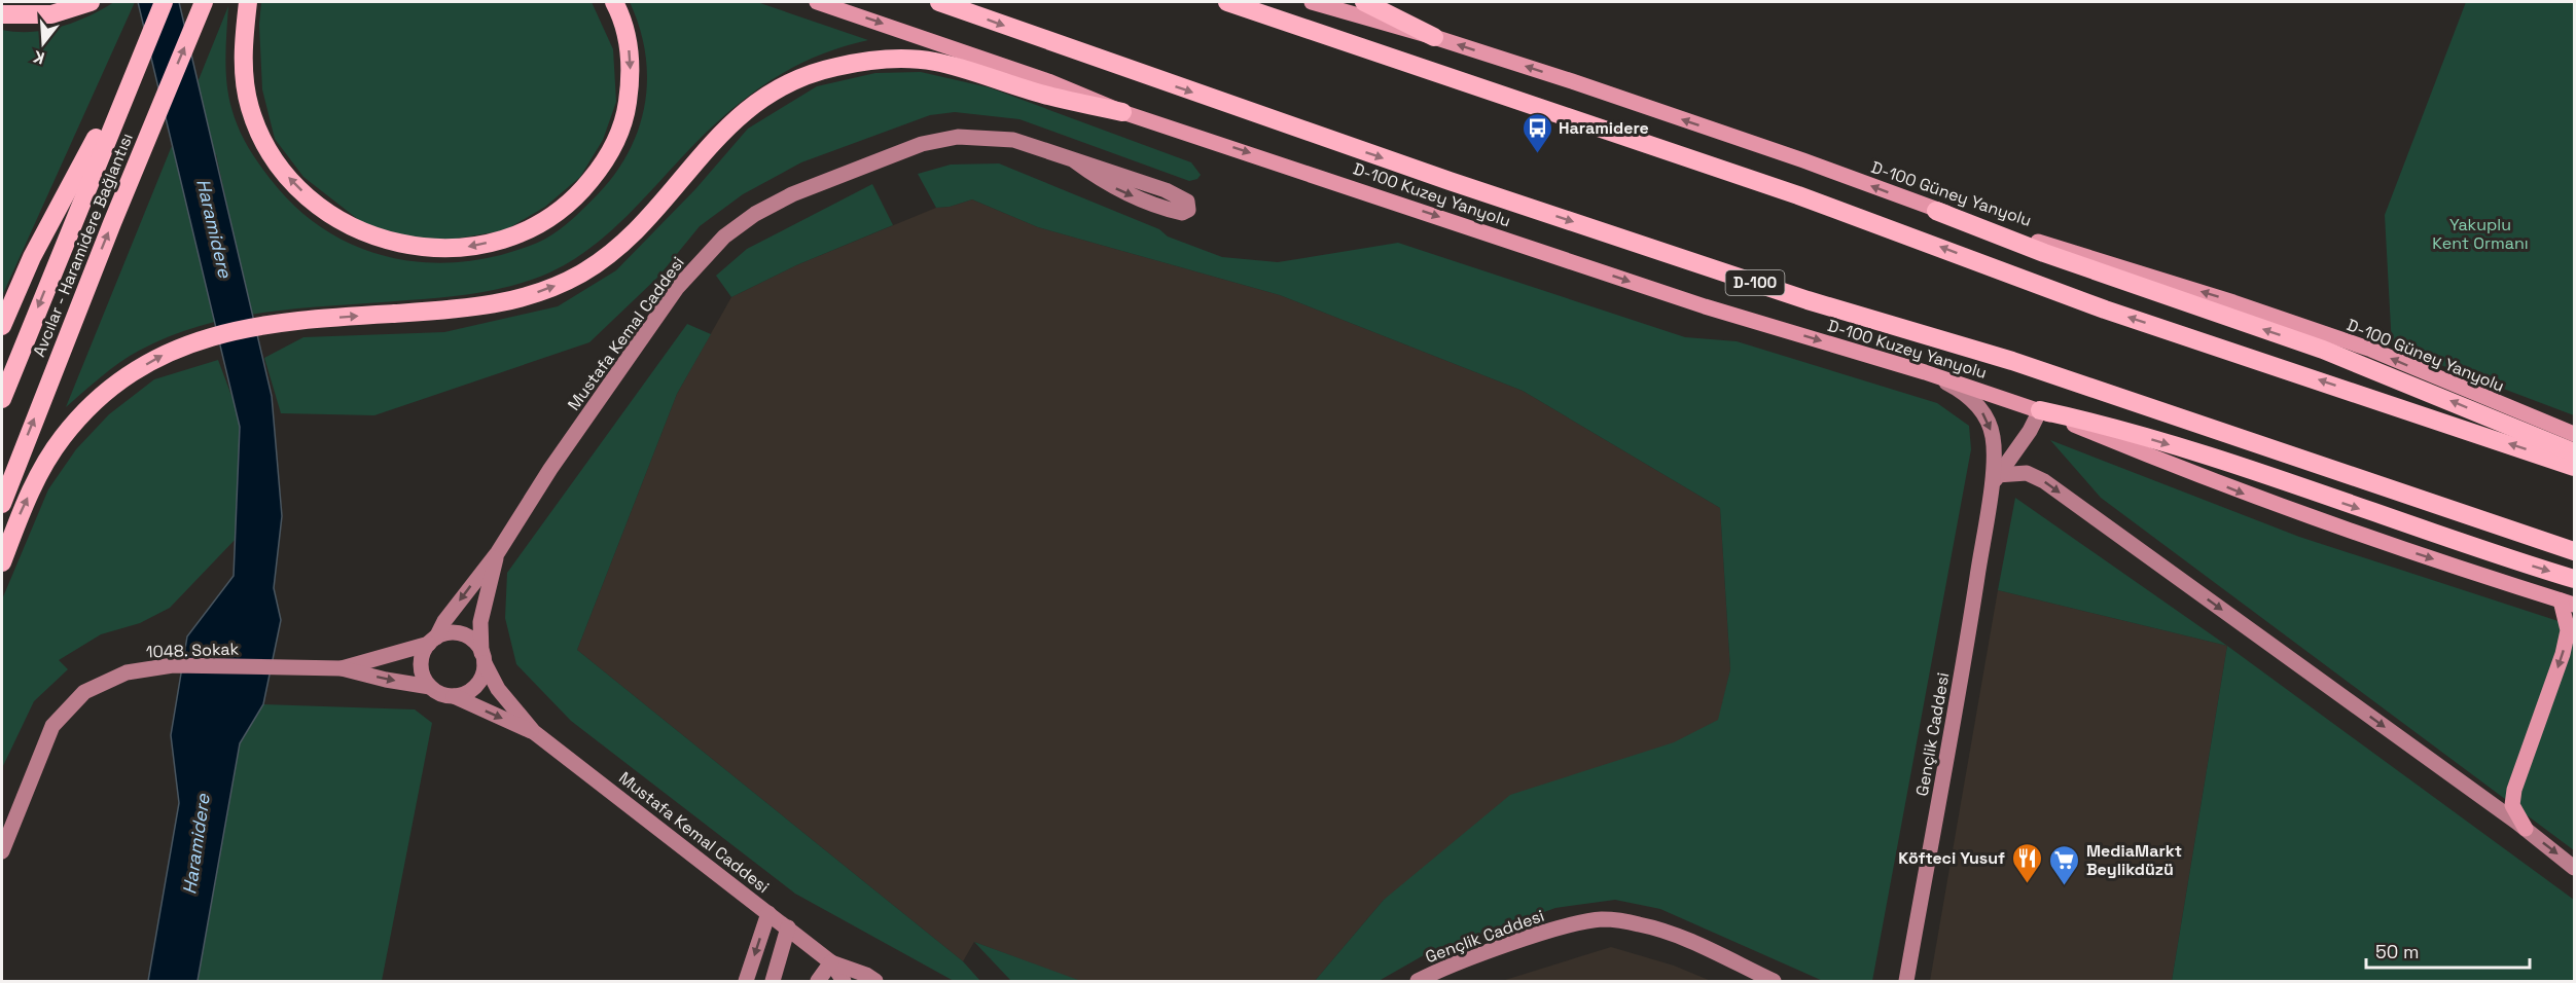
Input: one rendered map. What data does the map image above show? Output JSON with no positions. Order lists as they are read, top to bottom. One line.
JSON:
{"streets":{"highway":["Avcılar - Haramidere Bağlantısı","D-100"],"main road":["D-100 Güney Yanyolu","D-100 Kuzey Yanyolu","Mustafa Kemal Caddesi","1048. Sokak","Gençlik Caddesi"]},"crossings":[["Mustafa Kemal Caddesi","1048. Sokak"]],"one_way":["D-100 Güney Yanyolu","D-100 Kuzey Yanyolu"],"water":["Haramidere"],"parks":["Yakuplu Kent Ormanı"],"places":{"bus stop":["Haramidere"],"restaurant":["Köfteci Yusuf"],"supermarket":["MediaMarkt Beylikdüzü"]},"scale_bar":"50 m","north":"bottom"}
